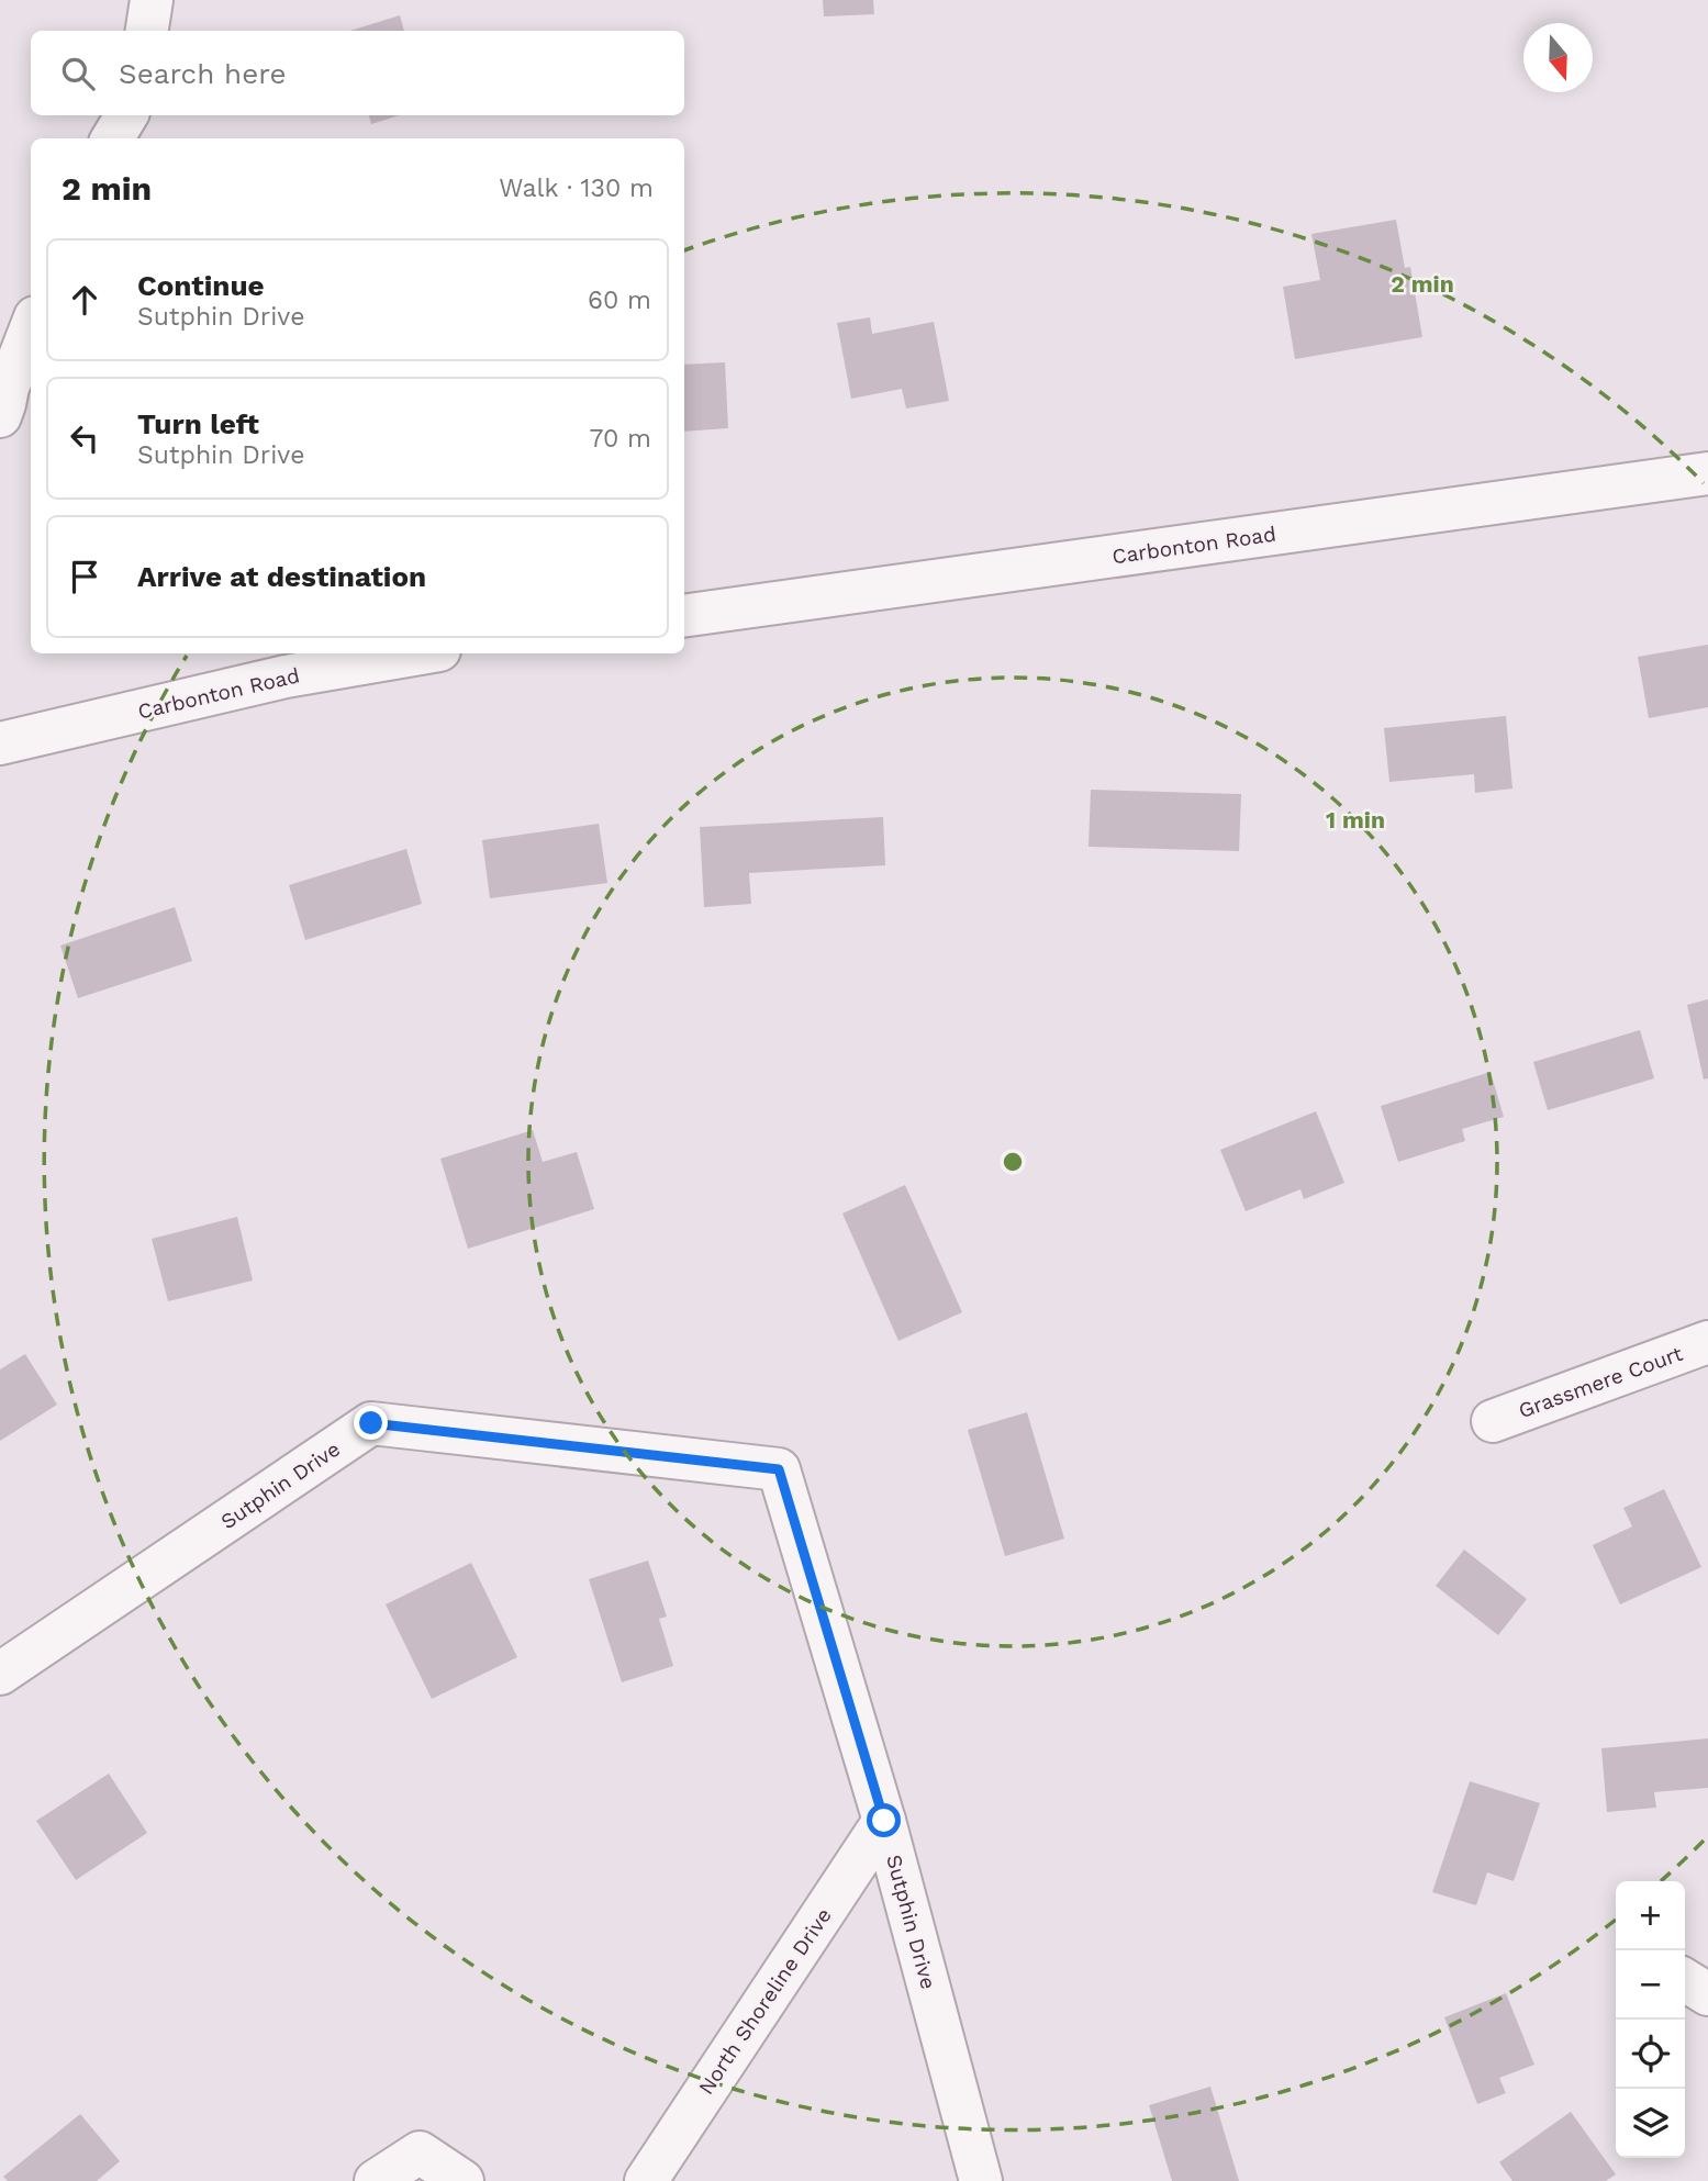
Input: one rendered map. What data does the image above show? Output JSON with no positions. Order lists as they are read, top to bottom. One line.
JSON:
{"streets":{"street":["Carbonton Road","Grassmere Court","Sutphin Drive","North Shoreline Drive"]},"crossings":[["Sutphin Drive","North Shoreline Drive"]],"north":"bottom","page":{"search":"Search here","heading":["2 min","Walk · 130 m"],"list":[["Continue","Sutphin Drive","60 m"],["Turn left","Sutphin Drive","70 m"],"Arrive at destination"],"map_buttons":["+","−"]},"rings":["2 min","1 min"]}
